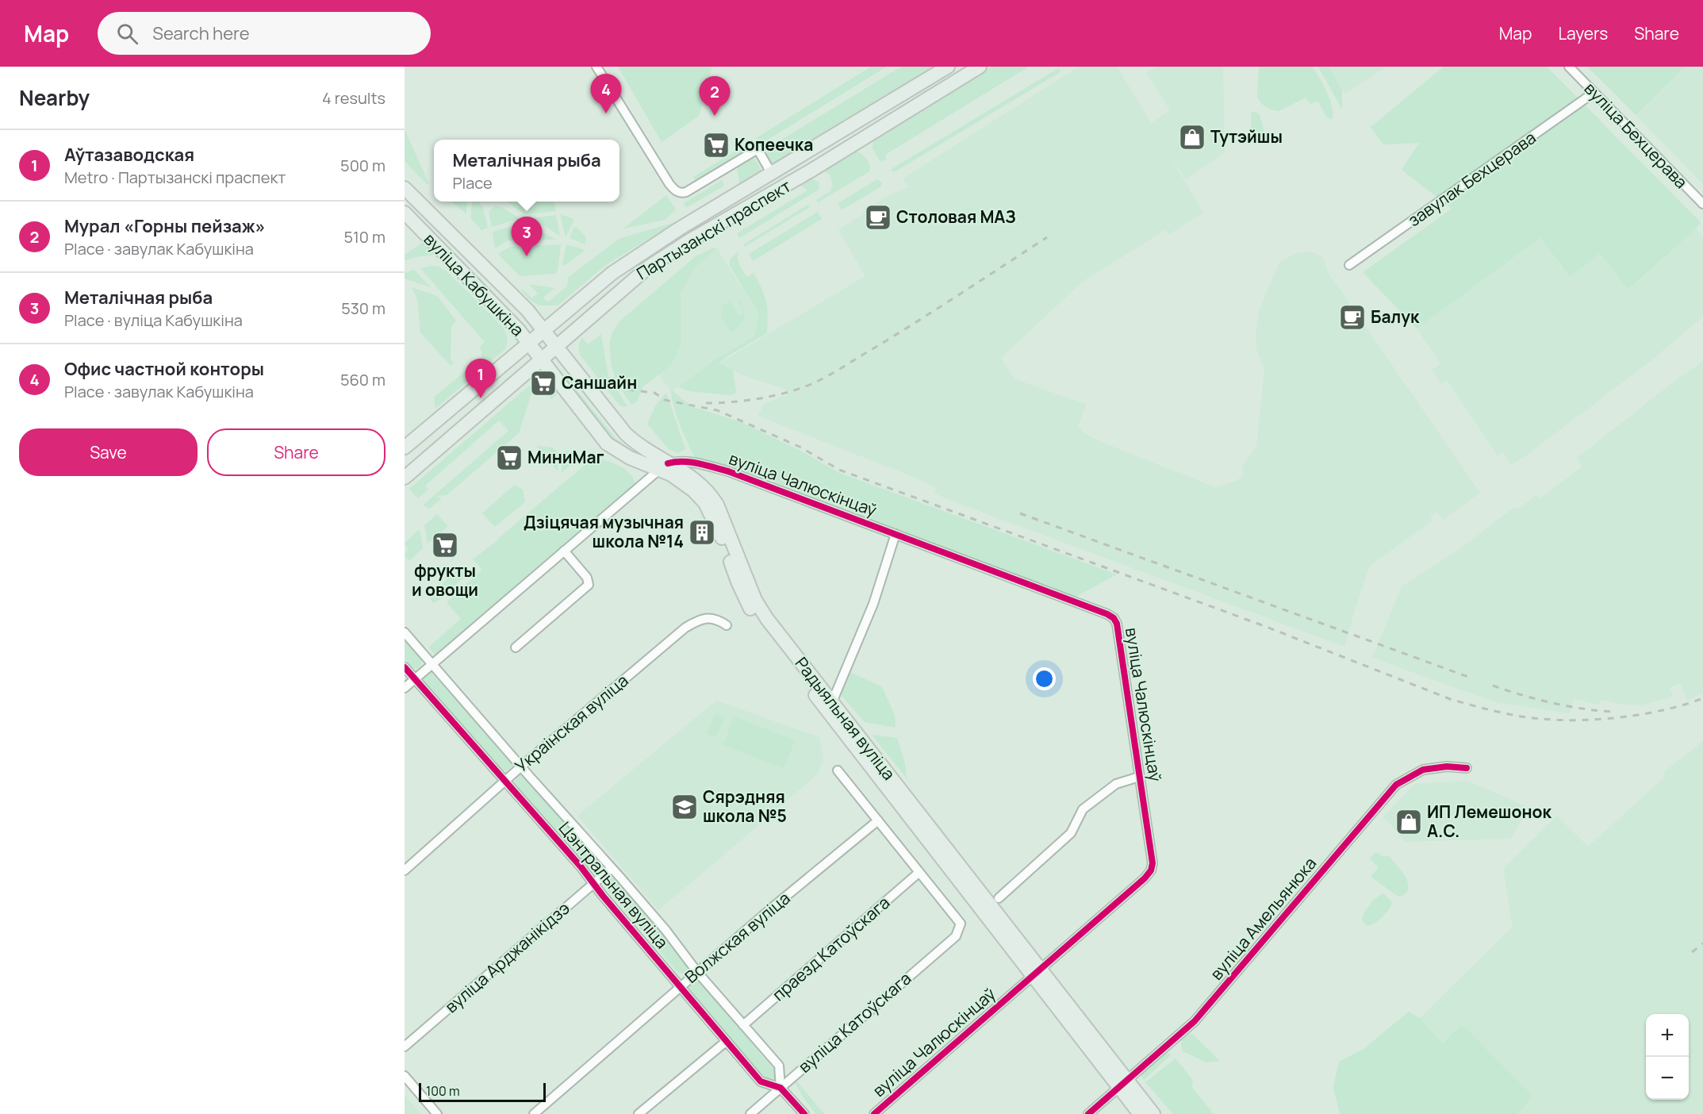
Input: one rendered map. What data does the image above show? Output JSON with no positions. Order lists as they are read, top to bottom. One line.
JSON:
{"streets":{"main road":["Партызанскі праспект","вуліца Кабушкіна","Радыяльная вуліца"],"street":["вуліца Бехцерава","завулак Бехцерава","вуліца Чалюскінцаў","Украінская вуліца","Цэнтральная вуліца","вуліца Амельянюка","Волжская вуліца","праезд Катоўскага","вуліца Арджанікідзэ","вуліца Катоўскага"]},"crossings":[["вуліца Бехцерава","завулак Бехцерава"],["Партызанскі праспект","вуліца Кабушкіна"],["Партызанскі праспект","Радыяльная вуліца"],["вуліца Кабушкіна","Радыяльная вуліца"],["вуліца Чалюскінцаў","Радыяльная вуліца"],["Радыяльная вуліца","вуліца Амельянюка"],["Украінская вуліца","Цэнтральная вуліца"],["Цэнтральная вуліца","Волжская вуліца"],["Цэнтральная вуліца","праезд Катоўскага"],["Цэнтральная вуліца","вуліца Арджанікідзэ"],["Цэнтральная вуліца","вуліца Катоўскага"],["праезд Катоўскага","вуліца Катоўскага"]],"places":{"shop":["Тутэйшы","ИП Лемешонок А.С."],"supermarket":["Копеечка","Саншайн","МиниМаг","фрукты и овощи"],"cafe":["Столовая МАЗ","Балук"],"building":["Дзіцячая музычная школа №14"],"school or university":["Сярэдняя школа №5"]},"scale_bar":"100 m","page":{"header":"Map","search":"Search here","nav":["Map","Layers","Share"],"heading":["Nearby","4 results"],"pins":["4","2","3","1"],"list":[{"mark":"1","name":"Аўтазаводская","note":"Metro · Партызанскі праспект","value":"500 m"},{"mark":"2","name":"Мурал «Горны пейзаж»","note":"Place · завулак Кабушкіна","value":"510 m"},{"mark":"3","name":"Металічная рыба","note":"Place · вуліца Кабушкіна","value":"530 m"},{"mark":"4","name":"Офис частной конторы","note":"Place · завулак Кабушкіна","value":"560 m"}],"popup":["Металічная рыба","Place"],"buttons":["Save","Share"],"map_buttons":["+","−"],"scale":"100 m"}}
